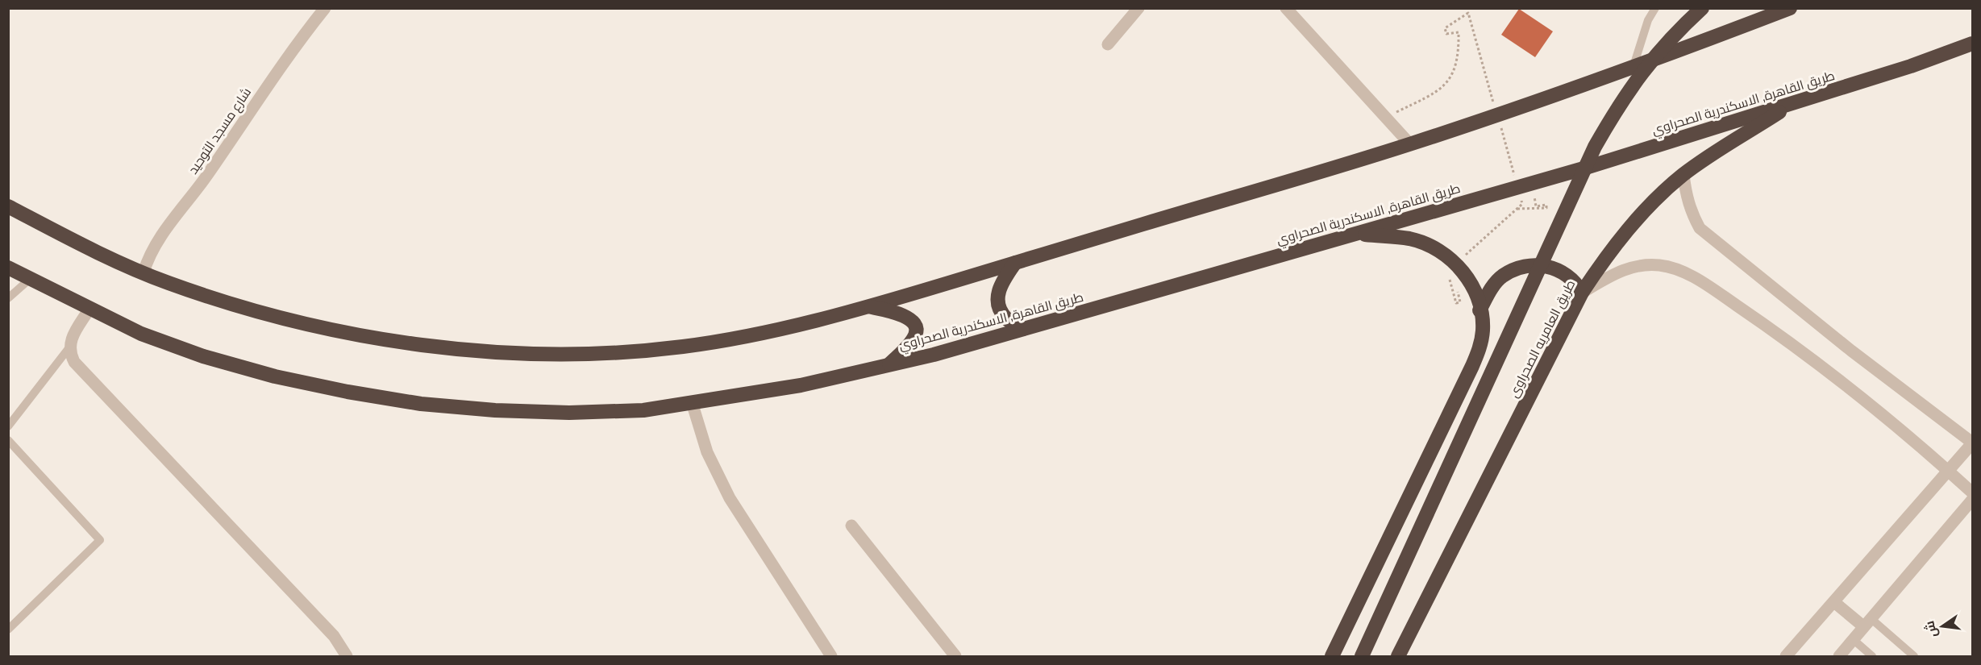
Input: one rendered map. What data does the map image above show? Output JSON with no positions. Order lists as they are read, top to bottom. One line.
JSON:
{"streets":{"highway":["طريق القاهرة, الاسكندرية الصحراوي","طريق العامريه الصحراوى"],"street":["شارع مسجد التوحيد"]},"crossings":[["طريق القاهرة, الاسكندرية الصحراوي","طريق العامريه الصحراوى"]],"north":"left"}
